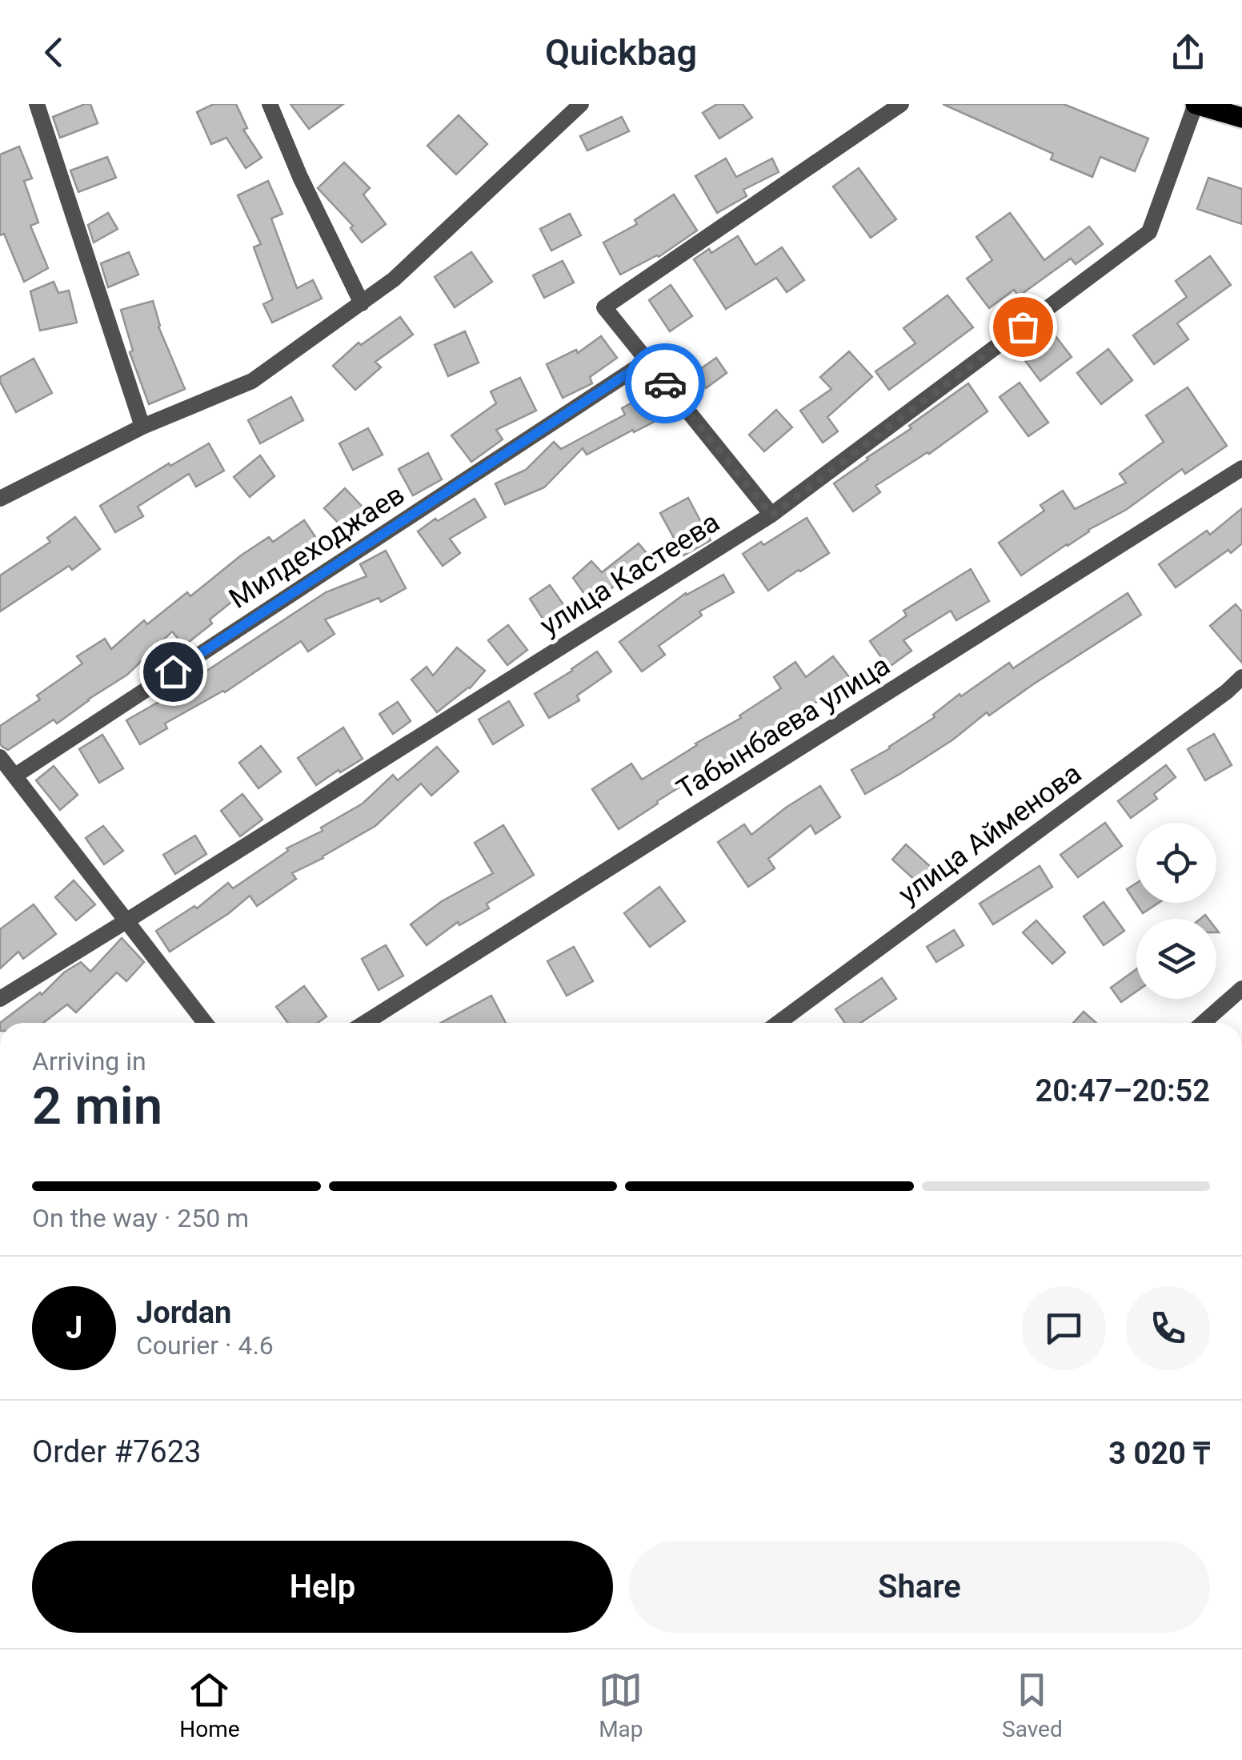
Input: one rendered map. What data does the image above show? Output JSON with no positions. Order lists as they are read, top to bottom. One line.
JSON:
{"streets":{"street":["Милдеходжаев","улица Кастеева","Табынбаева улица","улица Айменова"]},"page":{"header":"Quickbag","heading":["2 min","Arriving in","20:47–20:52"],"panel":["Jordan","Courier · 4.6","Order #7623","3 020 ₸"],"bar":"On the way · 250 m","round":"J","buttons":["Help","Share"],"tabs":["Home","Map","Saved"]}}
